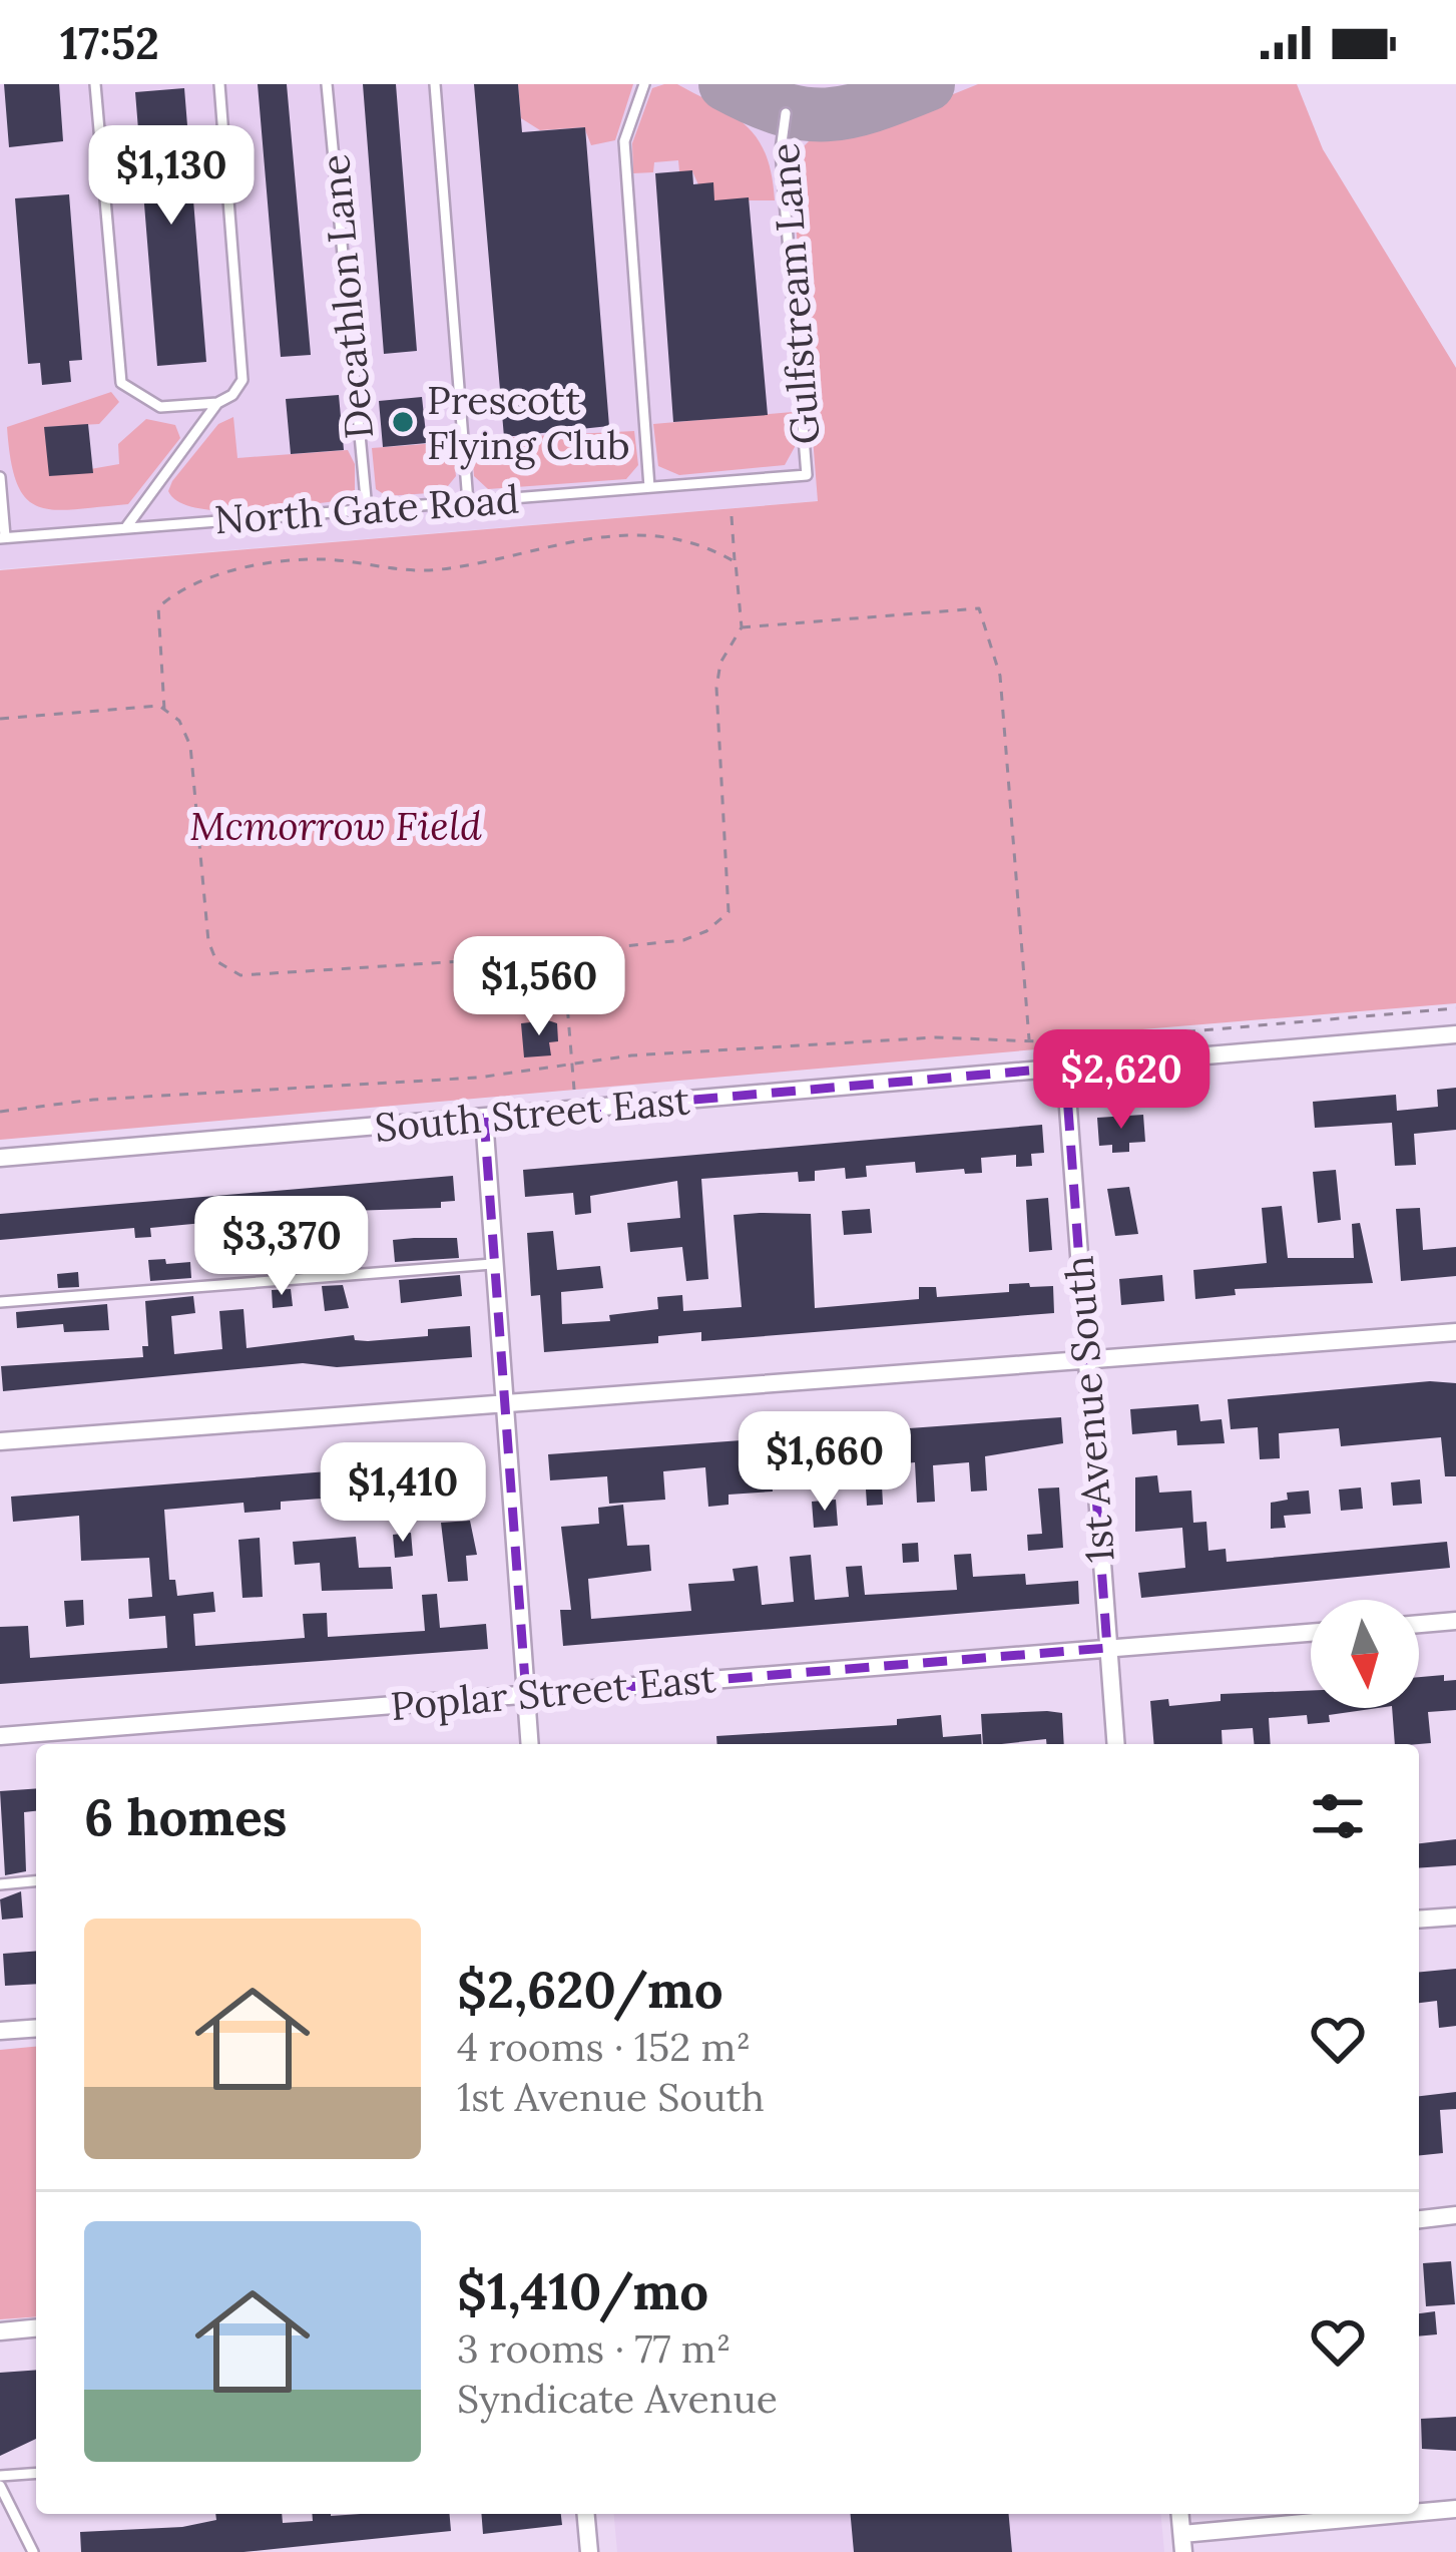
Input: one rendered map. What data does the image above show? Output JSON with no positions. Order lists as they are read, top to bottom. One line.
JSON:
{"streets":{"street":["South Street East","1st Avenue South","Poplar Street East"],"lane":["Gulfstream Lane","Decathlon Lane","North Gate Road"]},"crossings":[["Gulfstream Lane","North Gate Road"],["Decathlon Lane","North Gate Road"],["South Street East","1st Avenue South"],["1st Avenue South","Poplar Street East"]],"parks":["Mcmorrow Field"],"places":["Prescott Flying Club"],"north":"bottom","page":{"status":"17:52","price":["$1,130","$1,560","$2,620","$3,370","$1,660","$1,410"],"heading":"6 homes","list":[{"name":"$2,620/mo","note":"4 rooms · 152 m² · 1st Avenue South"},{"name":"$1,410/mo","note":"3 rooms · 77 m² · Syndicate Avenue"}]}}
